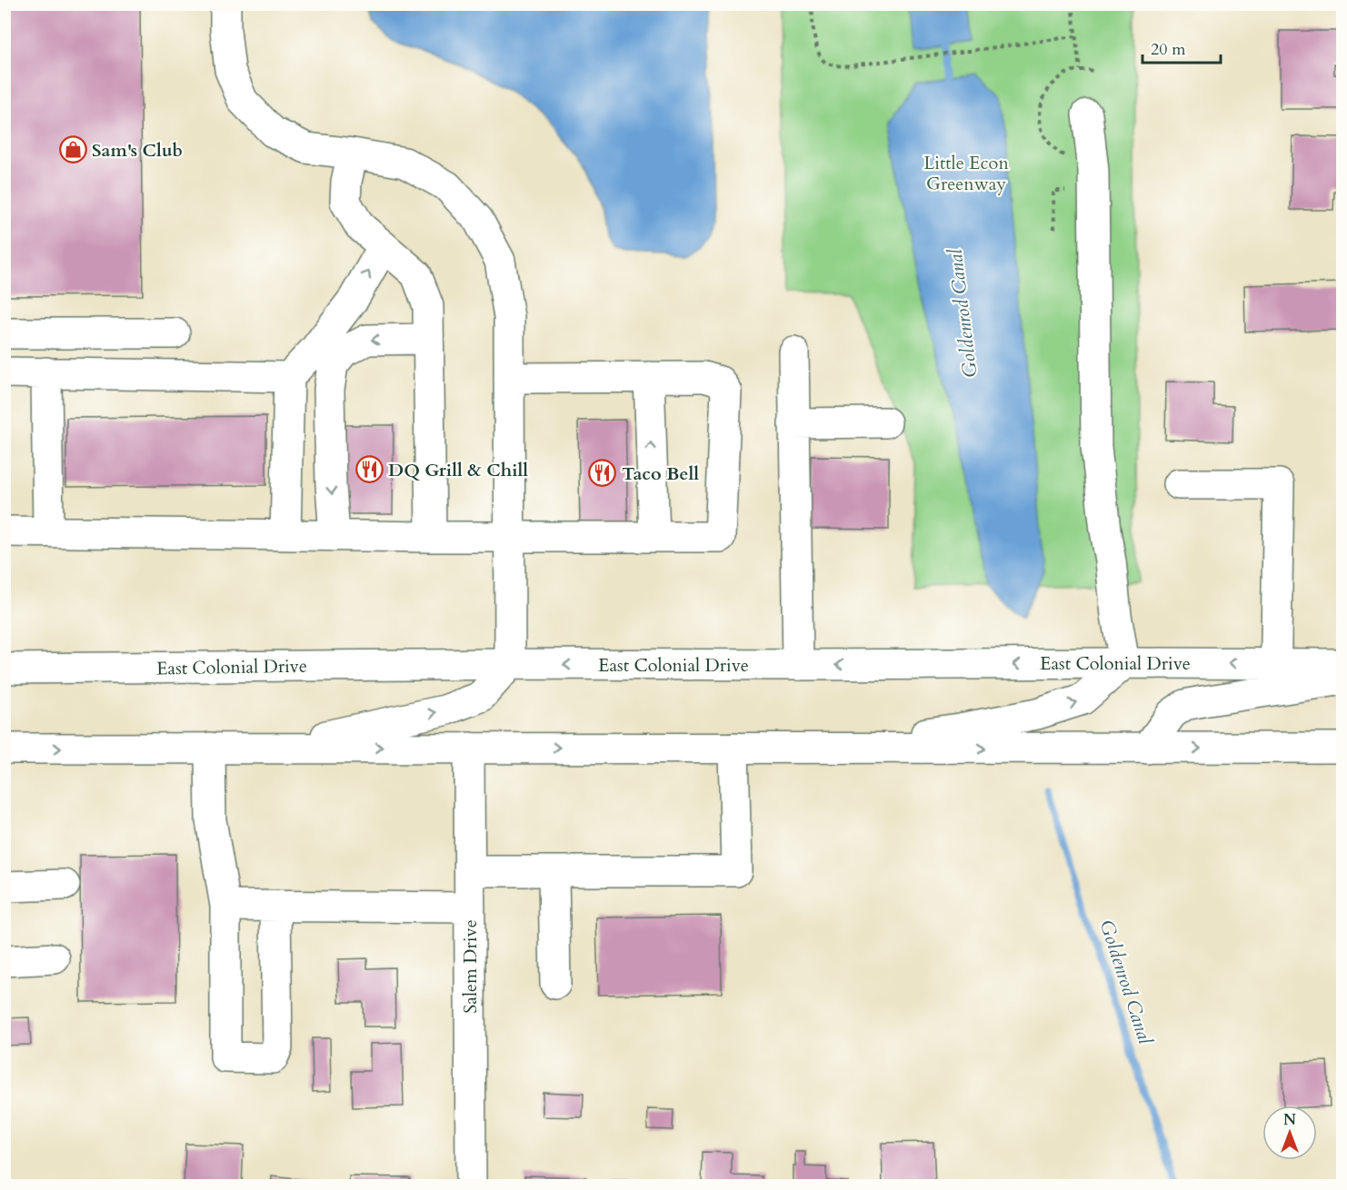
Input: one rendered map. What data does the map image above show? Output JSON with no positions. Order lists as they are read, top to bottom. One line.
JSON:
{"streets":{"main road":["East Colonial Drive","Salem Drive"]},"water":["Goldenrod Canal"],"parks":["Little Econ Greenway"],"places":{"shop":["Sam's Club"],"restaurant":["DQ Grill & Chill","Taco Bell"]},"scale_bar":"20 m","north":"top"}
